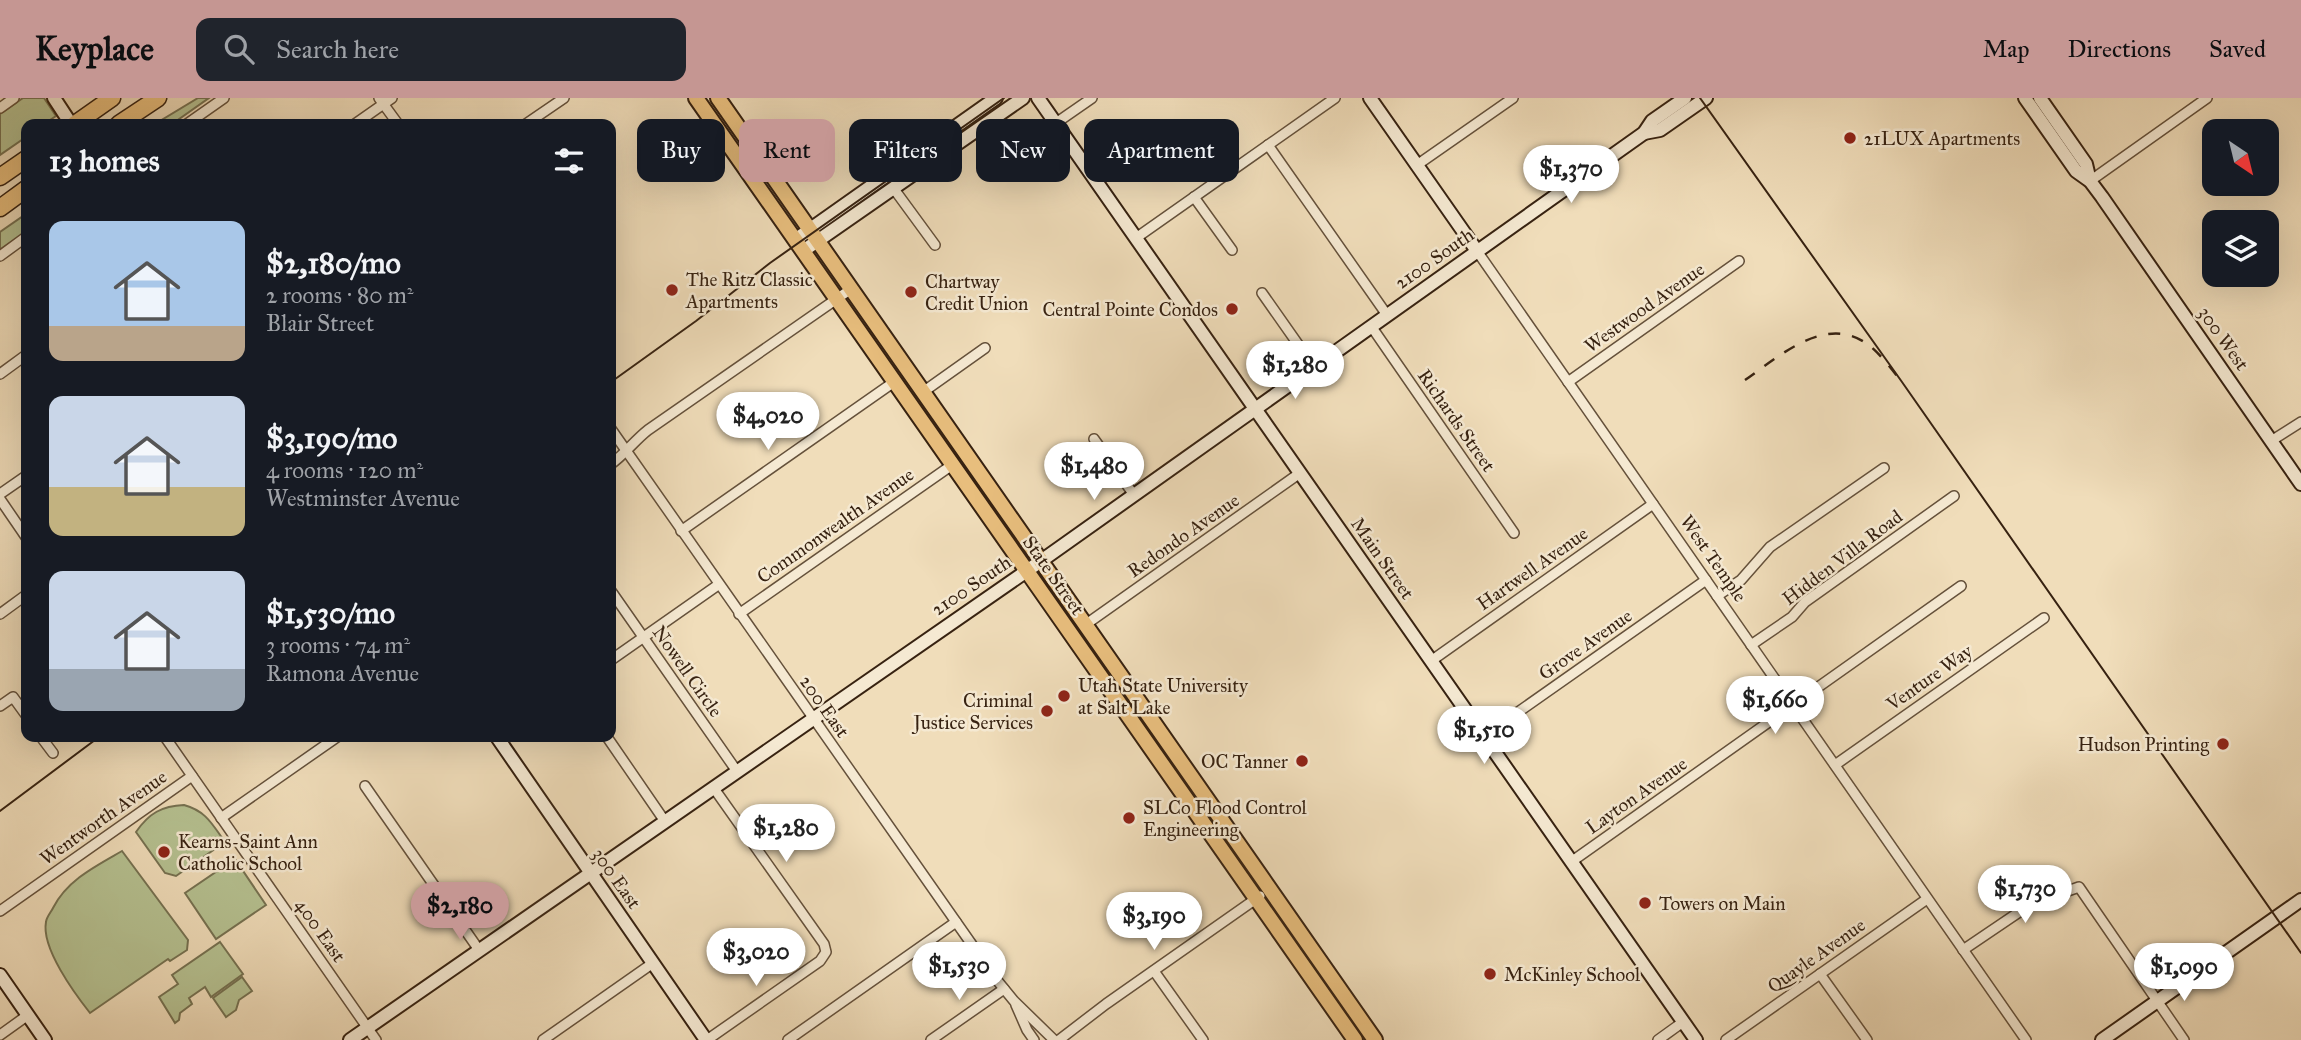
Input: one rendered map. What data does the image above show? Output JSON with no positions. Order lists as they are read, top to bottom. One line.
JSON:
{"streets":{"main road":["State Street"],"street":["2100 South","Westwood Avenue","300 West","Richards Street","Commonwealth Avenue","Redondo Avenue","Hidden Villa Road","Main Street","West Temple","Hartwell Avenue","Grove Avenue","Nowell Circle","Venture Way","200 East","Layton Avenue","Wentworth Avenue","300 East","400 East","Quayle Avenue"]},"crossings":[["2100 South","Richards Street"],["2100 South","Main Street"],["2100 South","West Temple"],["2100 South","State Street"],["2100 South","Nowell Circle"],["2100 South","200 East"],["2100 South","300 East"],["2100 South","400 East"],["Westwood Avenue","West Temple"],["Commonwealth Avenue","State Street"],["Commonwealth Avenue","200 East"],["Redondo Avenue","Main Street"],["Redondo Avenue","State Street"],["Hidden Villa Road","West Temple"],["Main Street","Hartwell Avenue"],["Main Street","Grove Avenue"],["Main Street","Layton Avenue"],["West Temple","Hartwell Avenue"],["West Temple","Grove Avenue"],["West Temple","Venture Way"],["West Temple","Layton Avenue"],["West Temple","Quayle Avenue"],["Wentworth Avenue","400 East"]],"places":["21LUX Apartments","The Ritz Classic Apartments","Chartway Credit Union","Central Pointe Condos","Utah State University at Salt Lake","Criminal Justice Services","Hudson Printing","OC Tanner","SLCo Flood Control Engineering","Kearns-Saint Ann Catholic School","Towers on Main","McKinley School"],"north":"bottom right","page":{"header":"Keyplace","search":"Search here","nav":["Map","Directions","Saved"],"chip":["Buy","Rent","Filters","New","Apartment"],"heading":"13 homes","price":["$1,370","$1,280","$4,020","$1,480","$1,660","$1,510","$1,280","$1,730","$2,180","$3,190","$3,020","$1,530","$1,090"],"list":[{"name":"$2,180/mo","note":"2 rooms · 80 m² · Blair Street"},{"name":"$3,190/mo","note":"4 rooms · 120 m² · Westminster Avenue"},{"name":"$1,530/mo","note":"3 rooms · 74 m² · Ramona Avenue"}]}}
